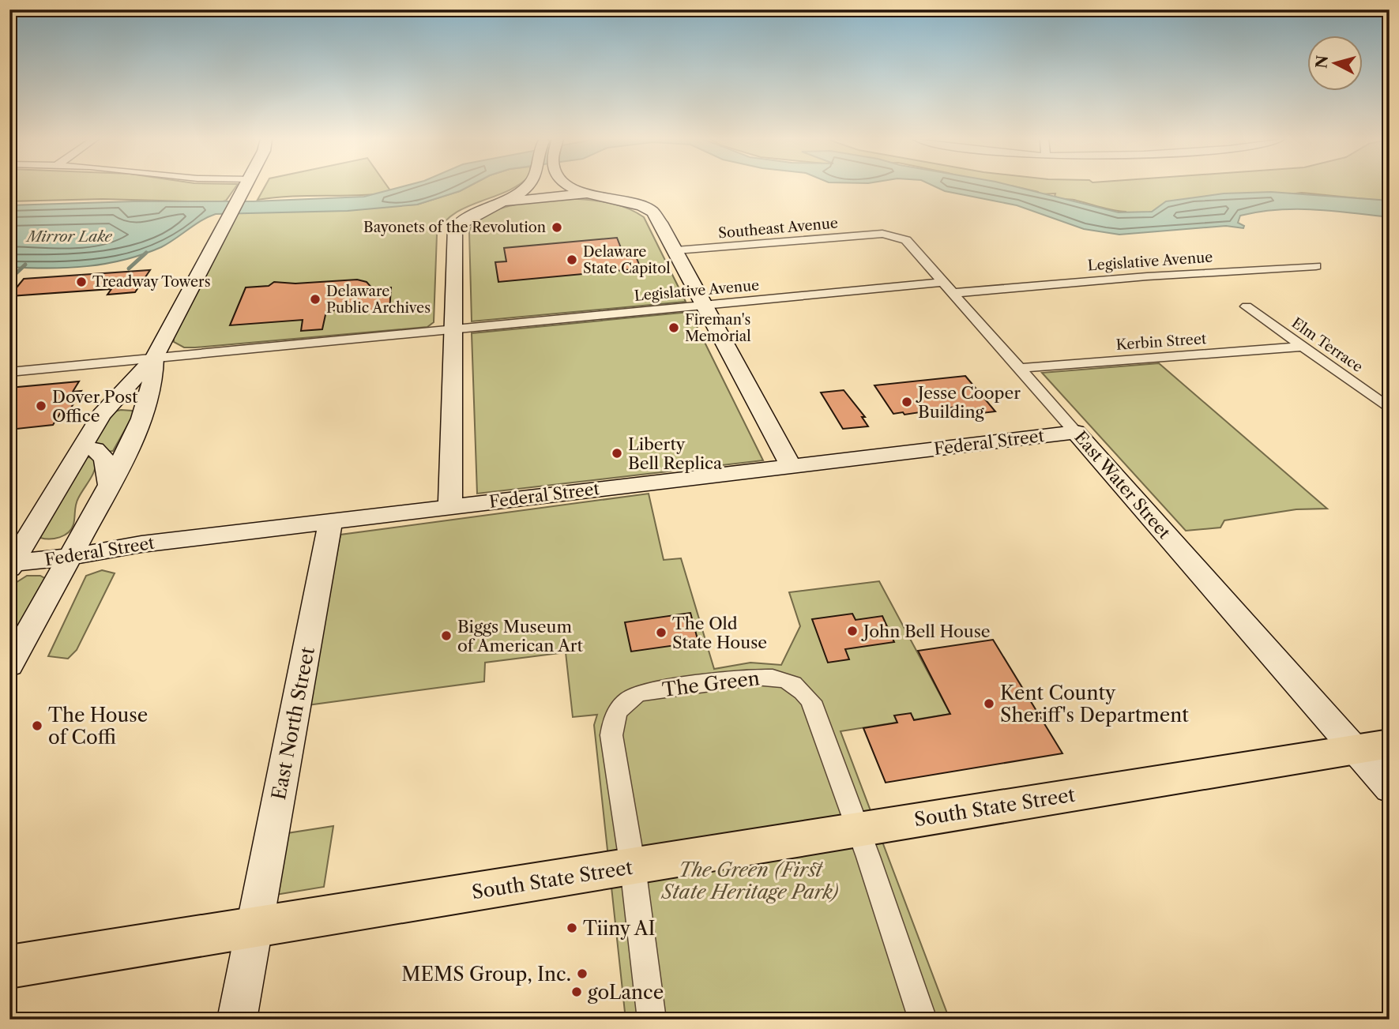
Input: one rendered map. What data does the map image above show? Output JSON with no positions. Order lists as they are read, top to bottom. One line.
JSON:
{"streets":{"main road":["South State Street"],"street":["Southeast Avenue","Legislative Avenue","Kerbin Street","Elm Terrace","Federal Street","East Water Street","The Green","East North Street"]},"crossings":[["Southeast Avenue","East Water Street"],["Legislative Avenue","East Water Street"],["Kerbin Street","Elm Terrace"],["Kerbin Street","East Water Street"],["Federal Street","East Water Street"],["Federal Street","East North Street"],["East Water Street","South State Street"],["The Green","South State Street"],["East North Street","South State Street"]],"water":["Mirror Lake"],"parks":["The Green (First State Heritage Park)"],"places":["Bayonets of the Revolution","Delaware State Capitol","Treadway Towers","Delaware Public Archives","Fireman's Memorial","Jesse Cooper Building","Dover Post Office","Liberty Bell Replica","John Bell House","The Old State House","Biggs Museum of American Art","Kent County Sheriff's Department","The House of Coffi","Tiiny AI","MEMS Group, Inc.","goLance"],"north":"left"}
